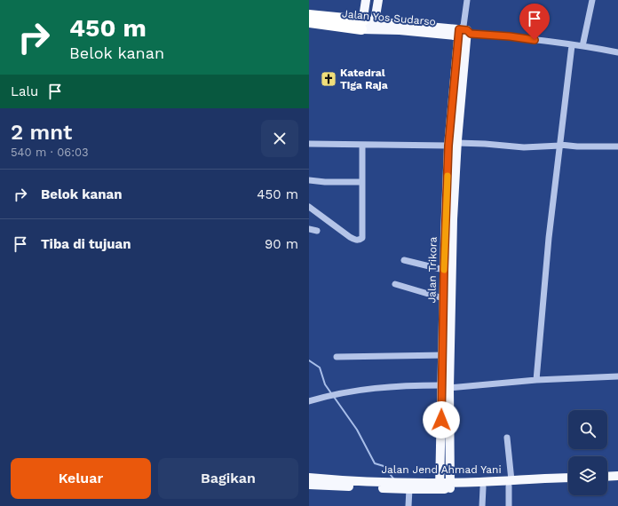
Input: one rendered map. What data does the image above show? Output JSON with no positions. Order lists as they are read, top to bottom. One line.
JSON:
{"streets":{"highway":["Jalan Yos Sudarso"],"main road":["Jalan Trikora","Jalan Jend Ahmad Yani"]},"crossings":[["Jalan Yos Sudarso","Jalan Trikora"],["Jalan Trikora","Jalan Jend Ahmad Yani"]],"places":{"church":["Katedral Tiga Raja"]},"page":{"turn":["450 m","Belok kanan"],"then":"Lalu","heading":["2 mnt","540 m · 06:03"],"list":[{"name":"Belok kanan","value":"450 m"},{"name":"Tiba di tujuan","value":"90 m"}],"buttons":["Keluar","Bagikan"]}}
